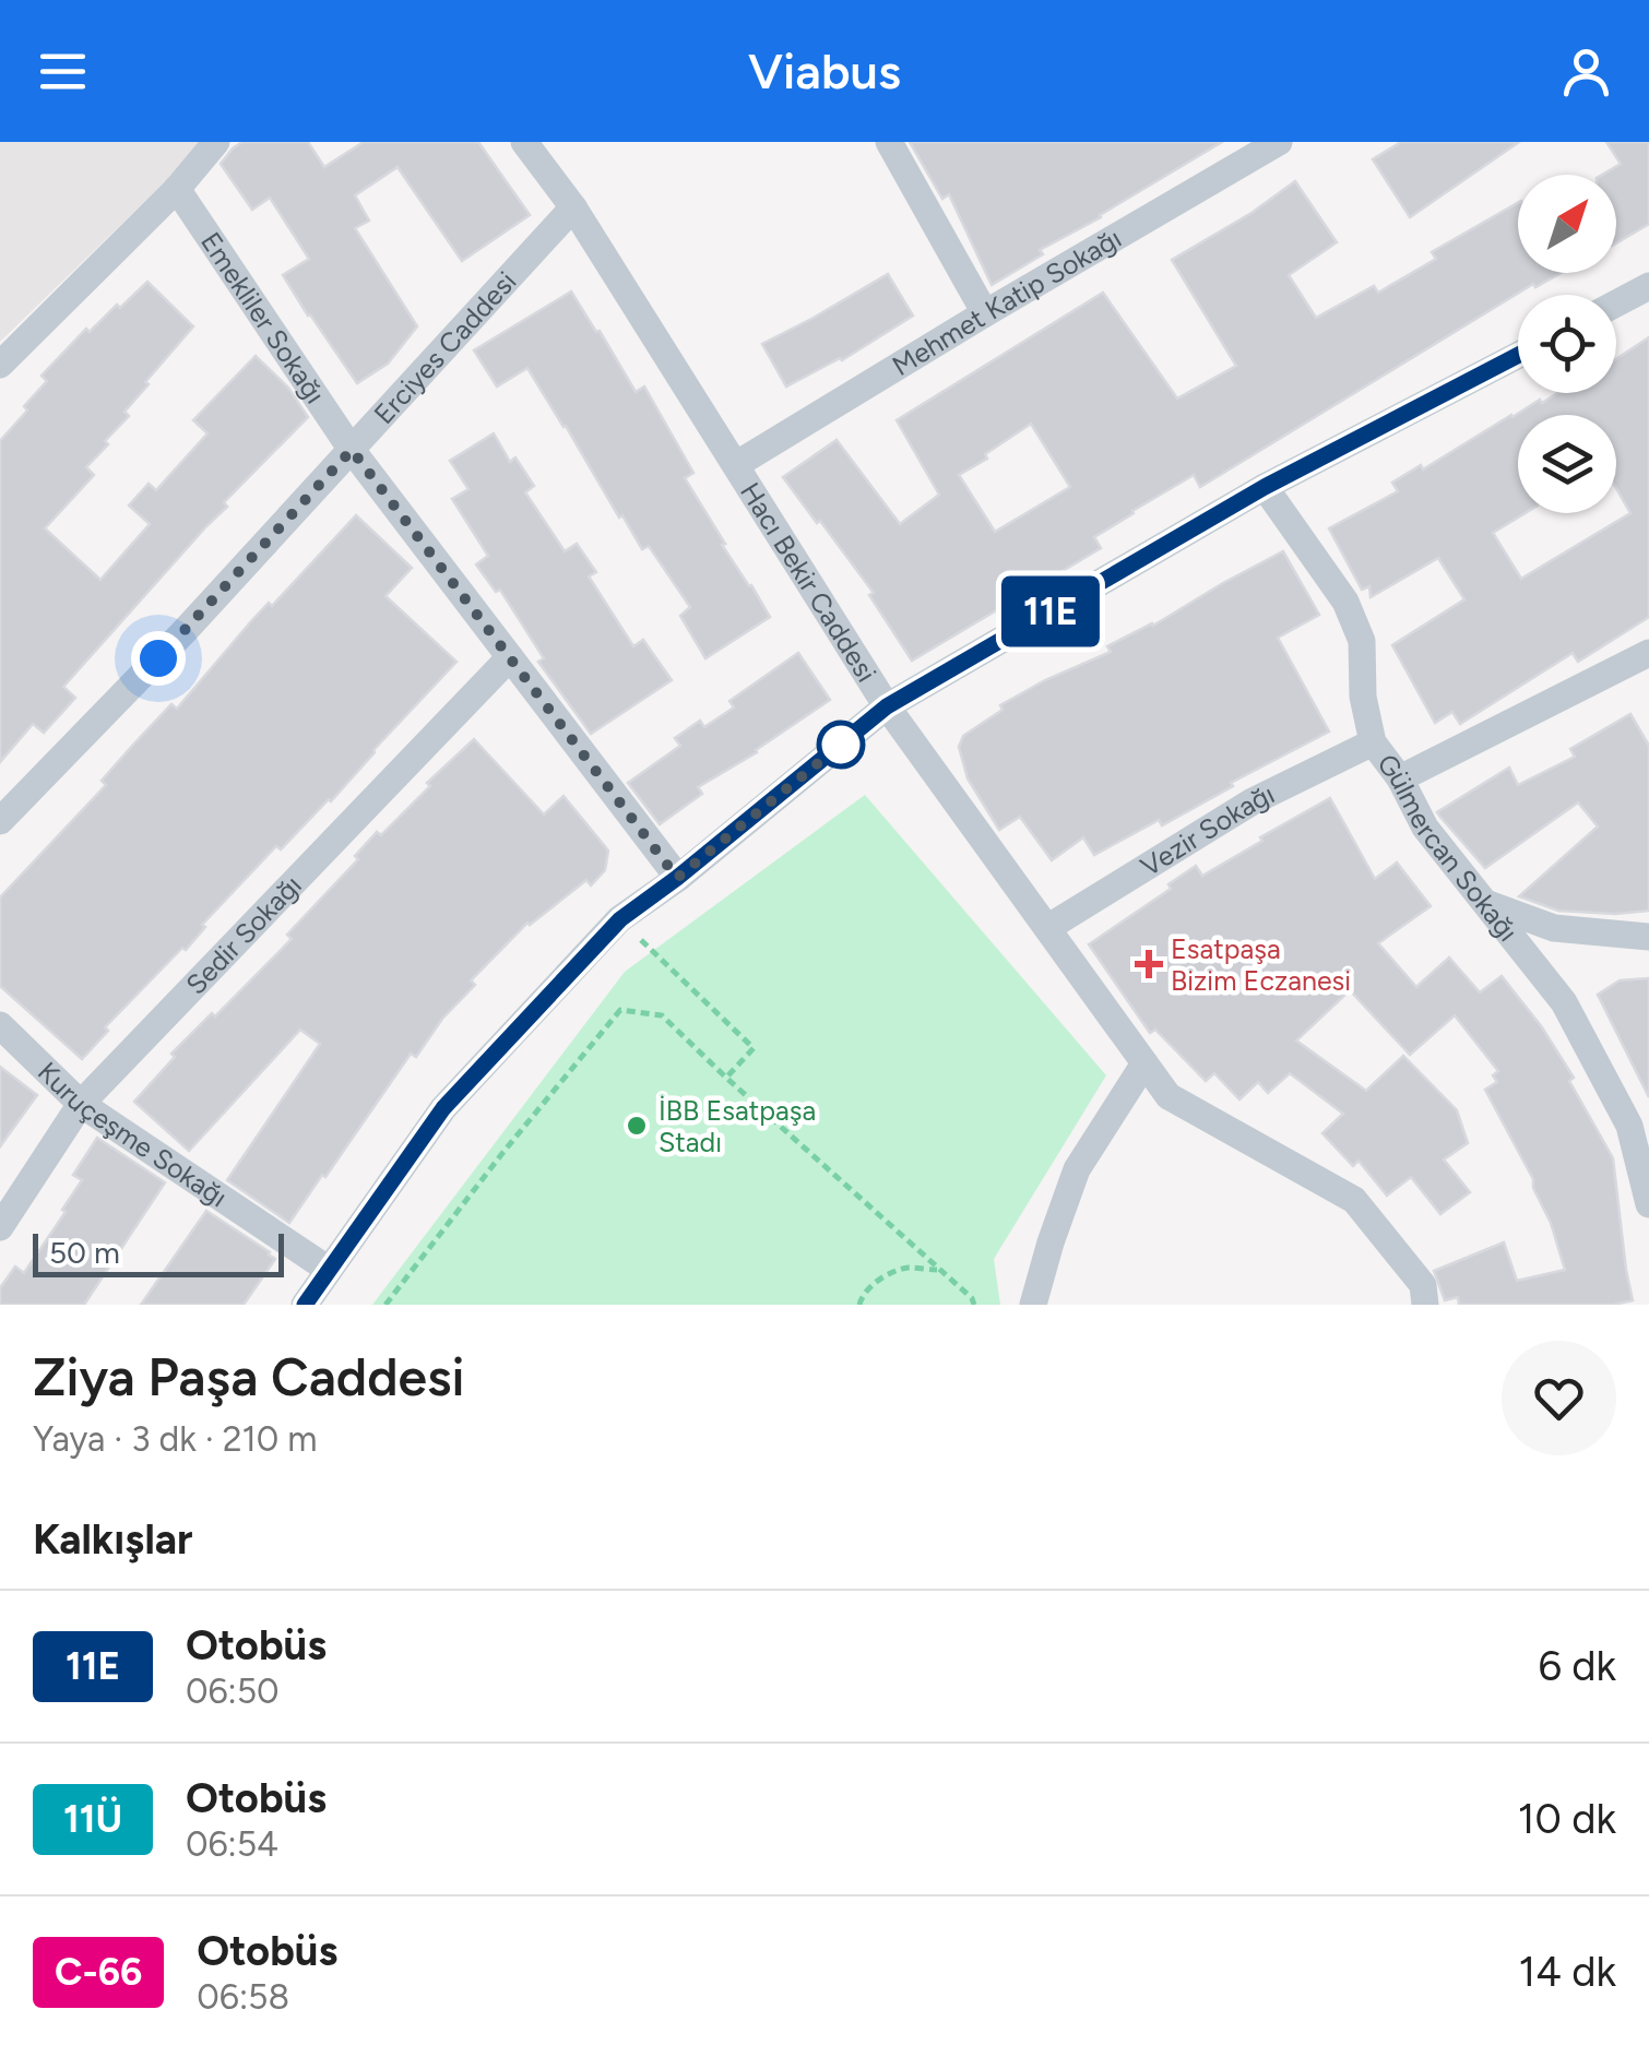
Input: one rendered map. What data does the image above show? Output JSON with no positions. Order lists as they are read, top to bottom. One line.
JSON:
{"streets":{"street":["Mehmet Katip Sokağı","Emekliler Sokağı","Erciyes Caddesi","Hacı Bekir Caddesi","Vezir Sokağı","Gülmercan Sokağı","Sedir Sokağı","Kuruçeşme Sokağı"]},"crossings":[["Mehmet Katip Sokağı","Hacı Bekir Caddesi"],["Emekliler Sokağı","Erciyes Caddesi"],["Emekliler Sokağı","Sedir Sokağı"],["Erciyes Caddesi","Hacı Bekir Caddesi"],["Hacı Bekir Caddesi","Vezir Sokağı"],["Vezir Sokağı","Gülmercan Sokağı"],["Sedir Sokağı","Kuruçeşme Sokağı"]],"places":{"health":["Esatpaşa Bizim Eczanesi"],"other":["İBB Esatpaşa Stadı"]},"lines":["bus line 11E"],"scale_bar":"50 m","north":"top right","page":{"header":"Viabus","on_map":"11E","scale":"50 m","heading":[["Ziya Paşa Caddesi","Yaya · 3 dk · 210 m"],"Kalkışlar"],"list":[{"mark":"11E","name":"Otobüs","note":"06:50","value":"6 dk"},{"mark":"11Ü","name":"Otobüs","note":"06:54","value":"10 dk"},{"mark":"C-66","name":"Otobüs","note":"06:58","value":"14 dk"}]}}
